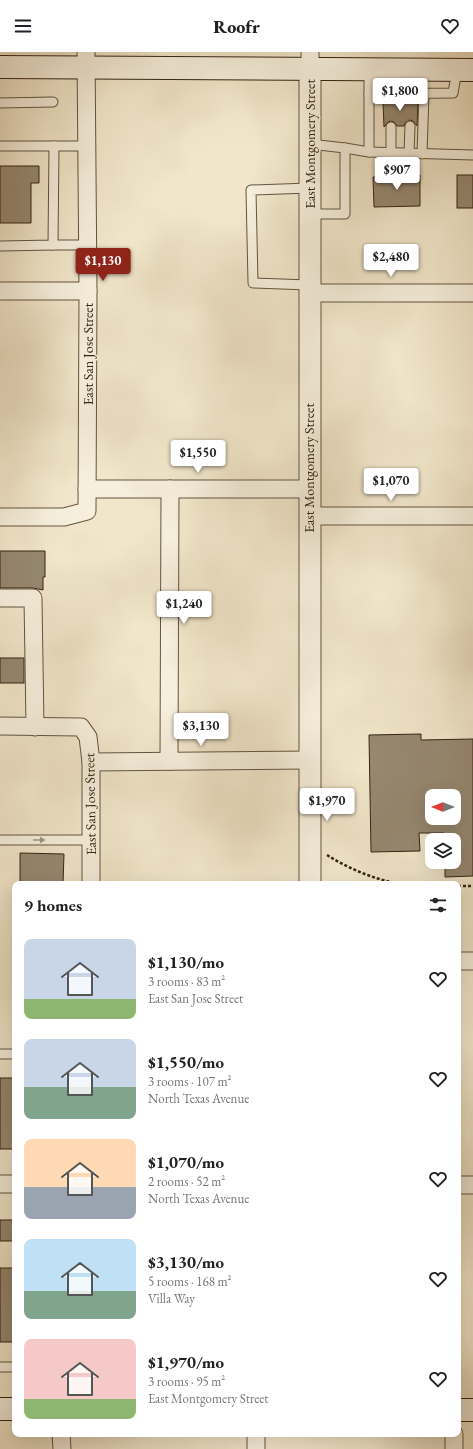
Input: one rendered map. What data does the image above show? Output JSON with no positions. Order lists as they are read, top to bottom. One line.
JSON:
{"streets":{"street":["East Montgomery Street","East San Jose Street"]},"north":"left","page":{"header":"Roofr","price":["$1,800","$907","$2,480","$1,130","$1,550","$1,070","$1,240","$3,130","$1,970"],"heading":"9 homes","list":[{"name":"$1,130/mo","note":"3 rooms · 83 m² · East San Jose Street"},{"name":"$1,550/mo","note":"3 rooms · 107 m² · North Texas Avenue"},{"name":"$1,070/mo","note":"2 rooms · 52 m² · North Texas Avenue"},{"name":"$3,130/mo","note":"5 rooms · 168 m² · Villa Way"},{"name":"$1,970/mo","note":"3 rooms · 95 m² · East Montgomery Street"}]}}
